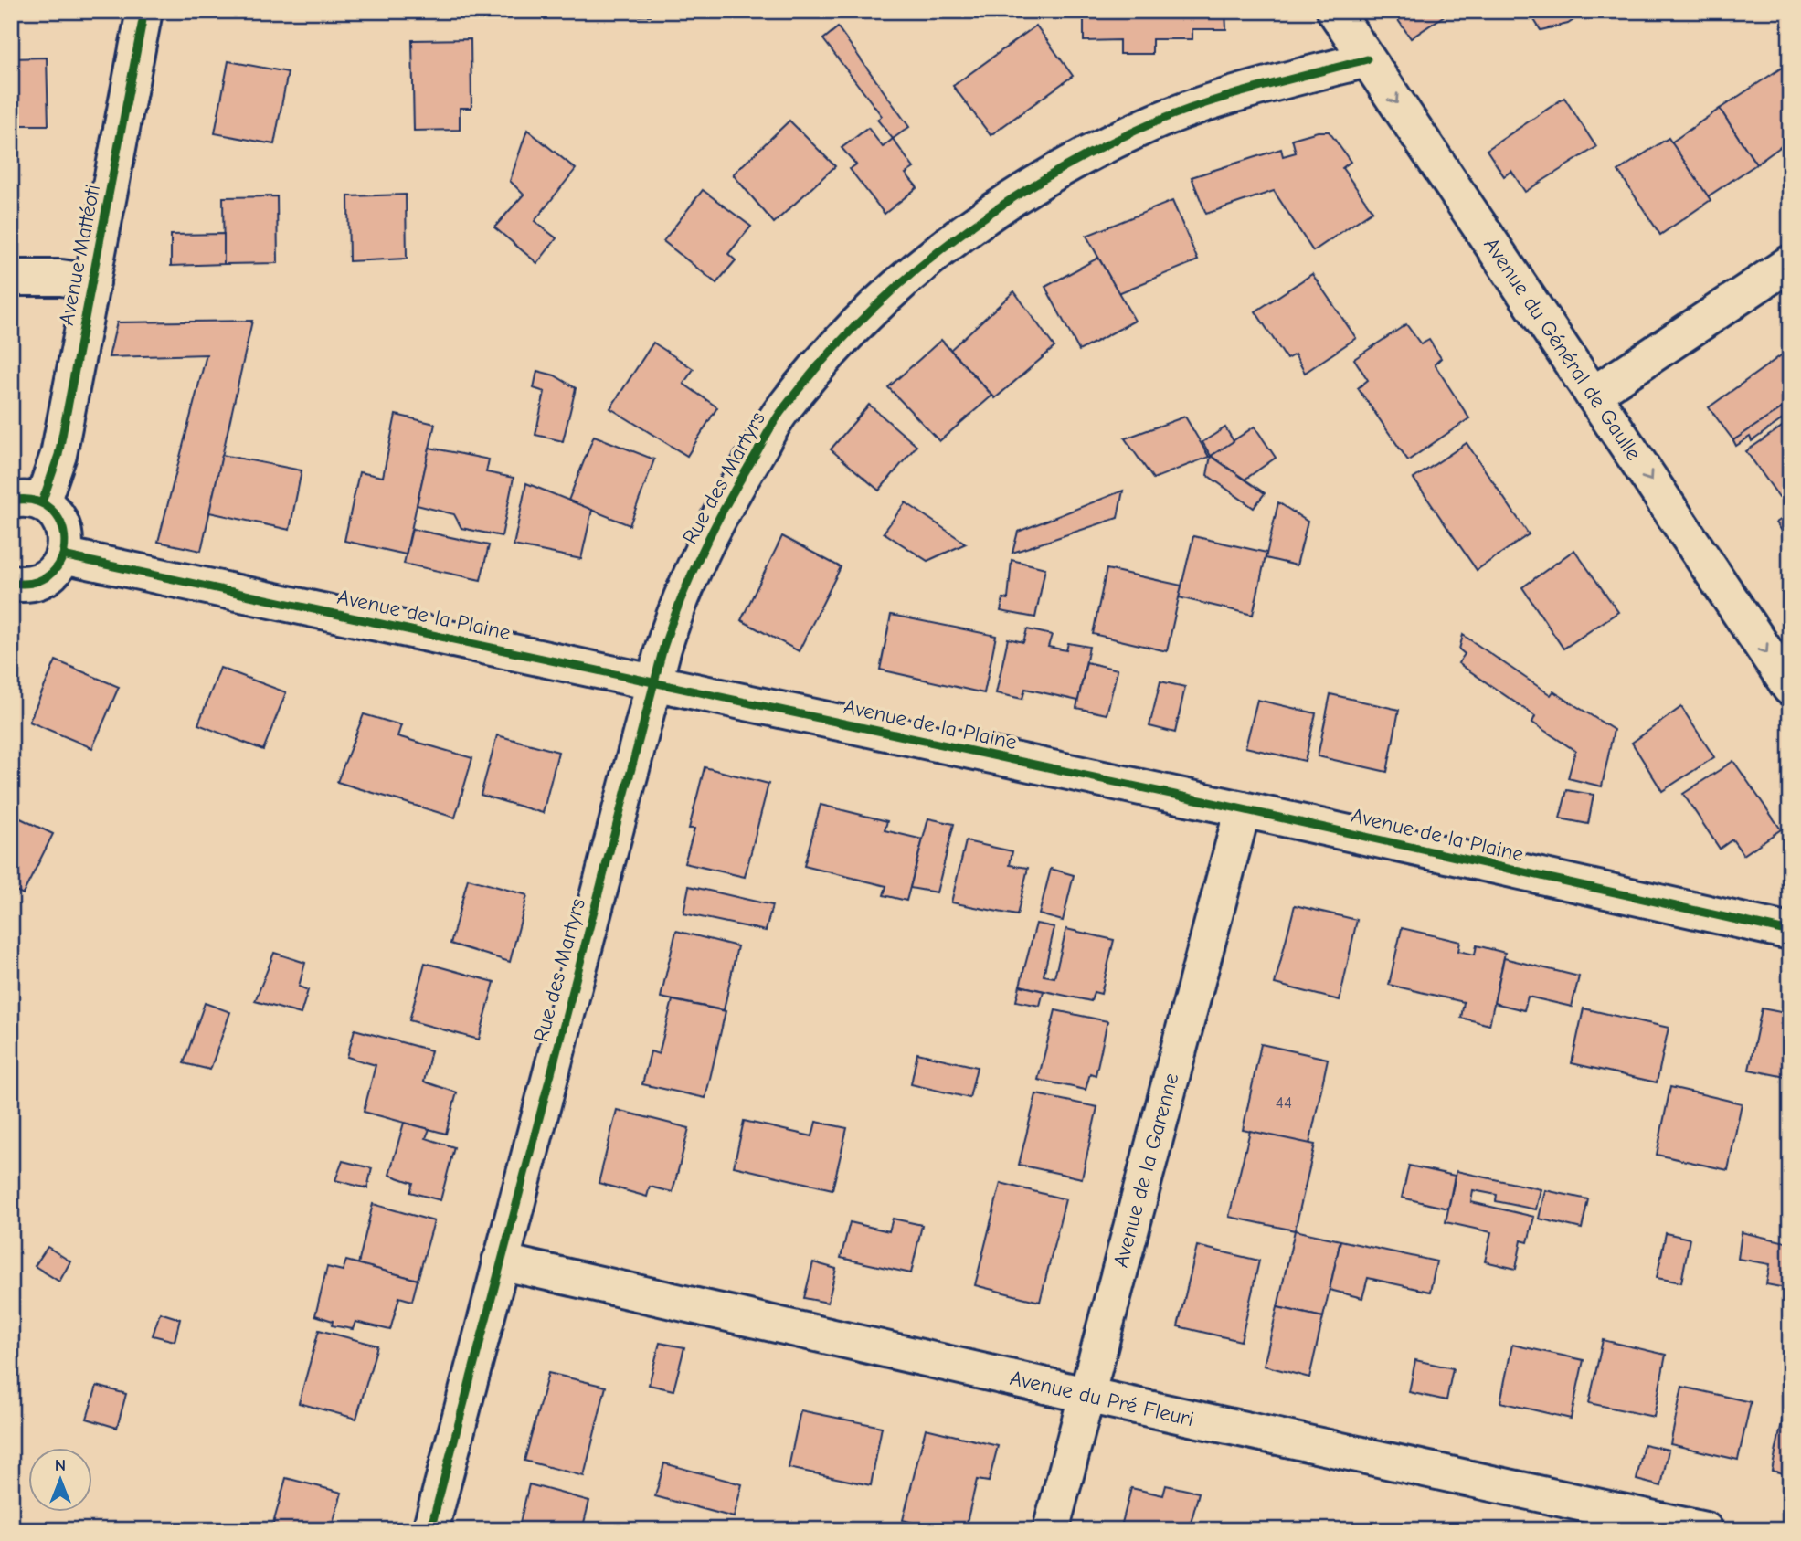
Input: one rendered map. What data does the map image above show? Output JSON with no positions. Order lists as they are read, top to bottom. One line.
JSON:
{"streets":{"street":["Avenue Mattéoti","Avenue du Général de Gaulle","Rue des Martyrs","Avenue de la Plaine","Avenue de la Garenne","Avenue du Pré Fleuri"]},"crossings":[["Avenue du Général de Gaulle","Rue des Martyrs"],["Rue des Martyrs","Avenue de la Plaine"],["Rue des Martyrs","Avenue du Pré Fleuri"],["Avenue de la Plaine","Avenue de la Garenne"],["Avenue de la Garenne","Avenue du Pré Fleuri"]],"one_way":["Avenue du Général de Gaulle"],"house_numbers":["44"],"north":"top"}
